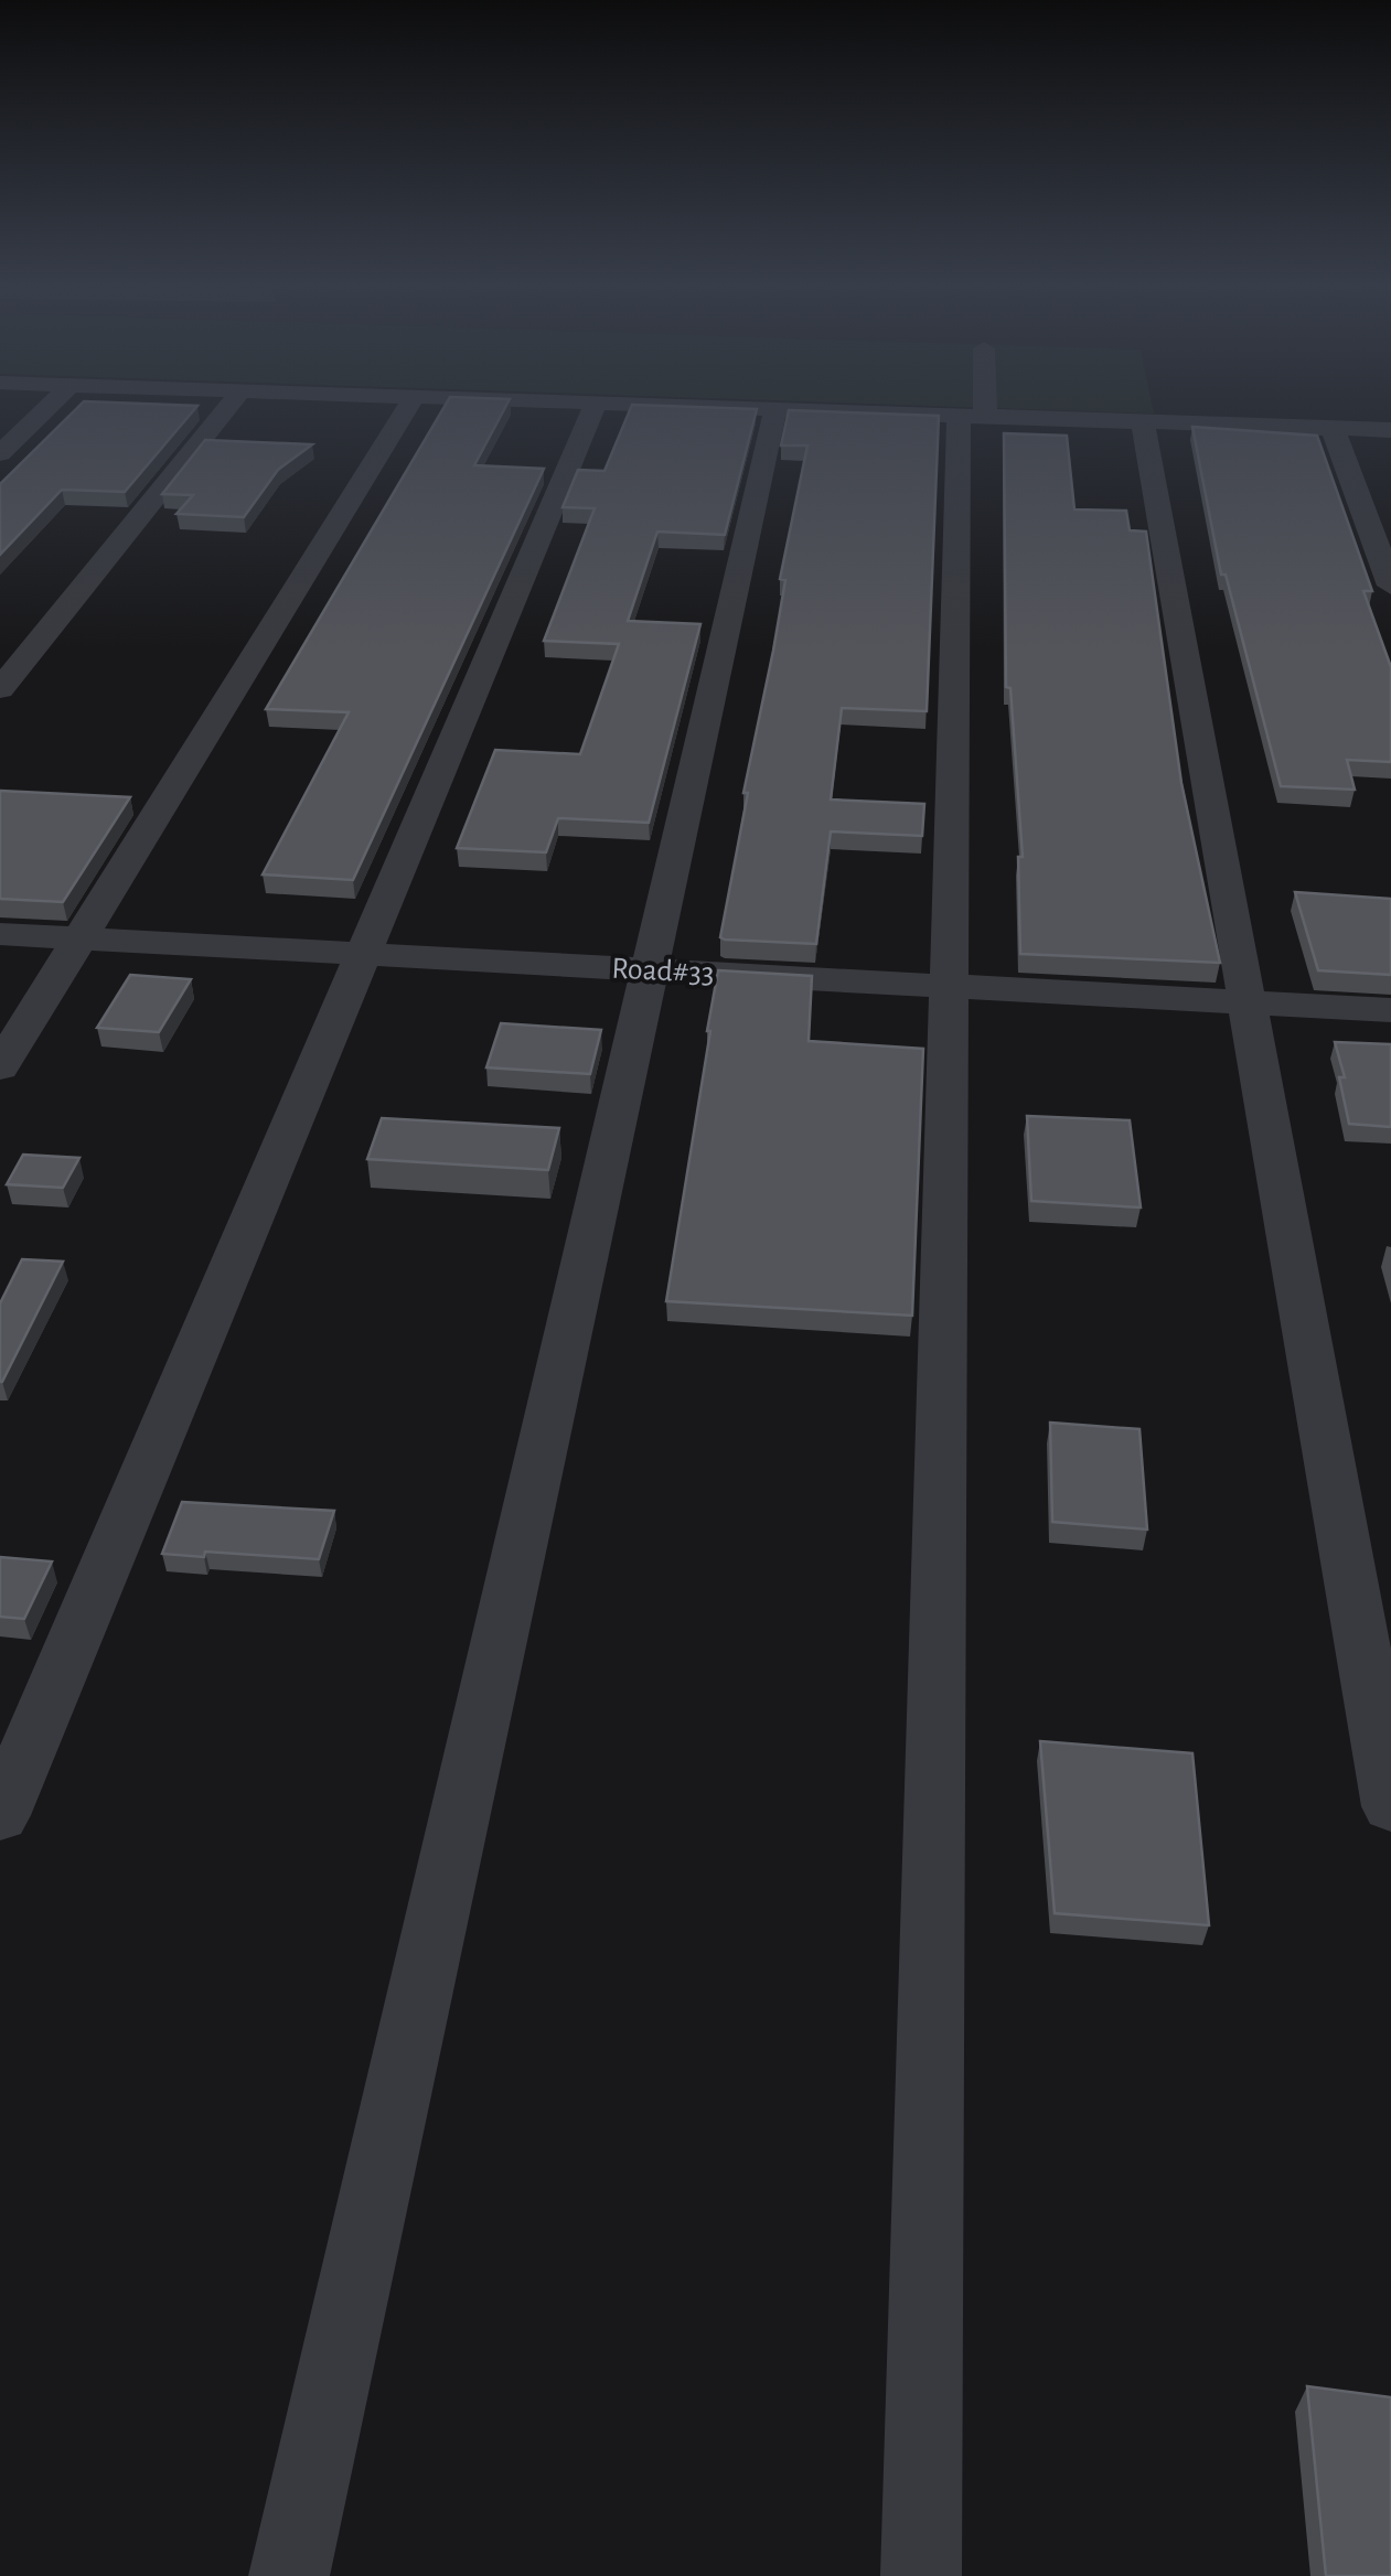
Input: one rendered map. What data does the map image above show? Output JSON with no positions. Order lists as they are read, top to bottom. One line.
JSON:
{"streets":{"street":["Road#33"]}}
